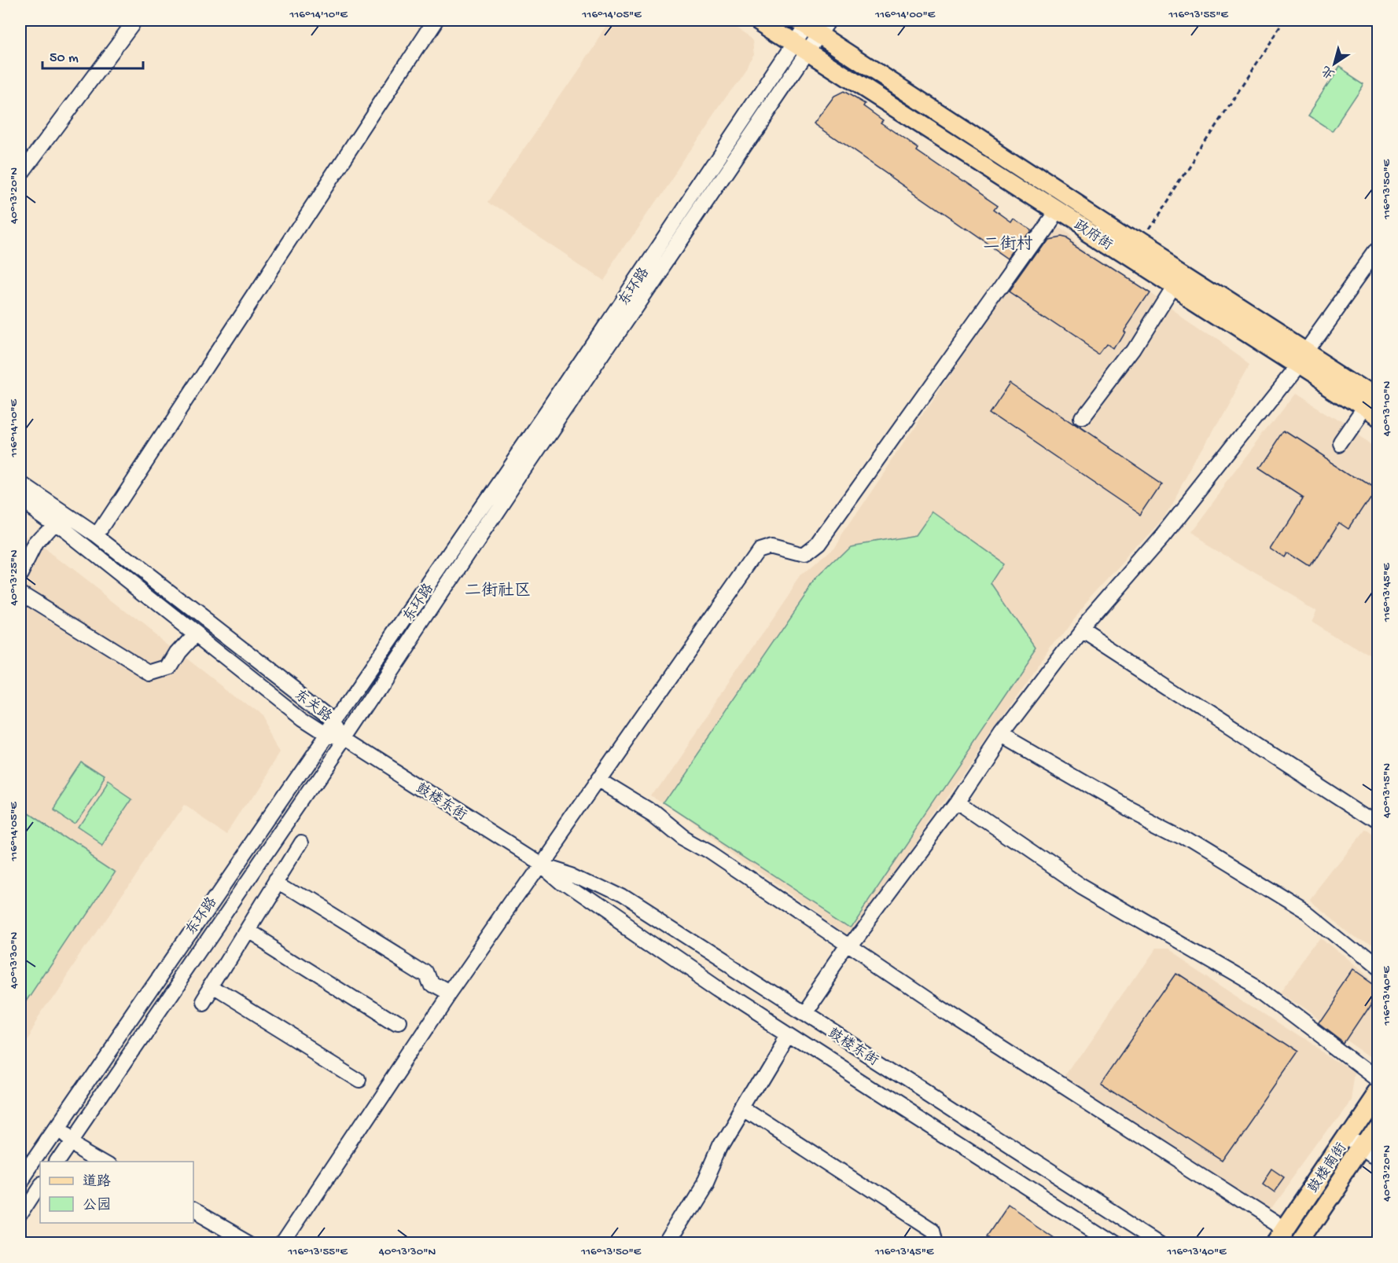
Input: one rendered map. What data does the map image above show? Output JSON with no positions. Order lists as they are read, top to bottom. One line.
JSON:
{"streets":{"main road":["政府街","鼓楼南街"],"street":["东环路","东关路","鼓楼东街"]},"crossings":[["政府街","东环路"],["东环路","东关路"],["东环路","鼓楼东街"],["东关路","鼓楼东街"]],"districts":["二街村","二街社区"],"legend":["道路","公园"],"scale_bar":"50 m","north":"bottom left","coordinates":["116°14'10\"E","116°14'05\"E","116°14'00\"E","116°13'55\"E","116°13'50\"E","40°13'20\"N","40°13'10\"N","40°13'25\"N","116°13'45\"E","40°13'15\"N","40°13'30\"N","116°13'40\"E"]}
